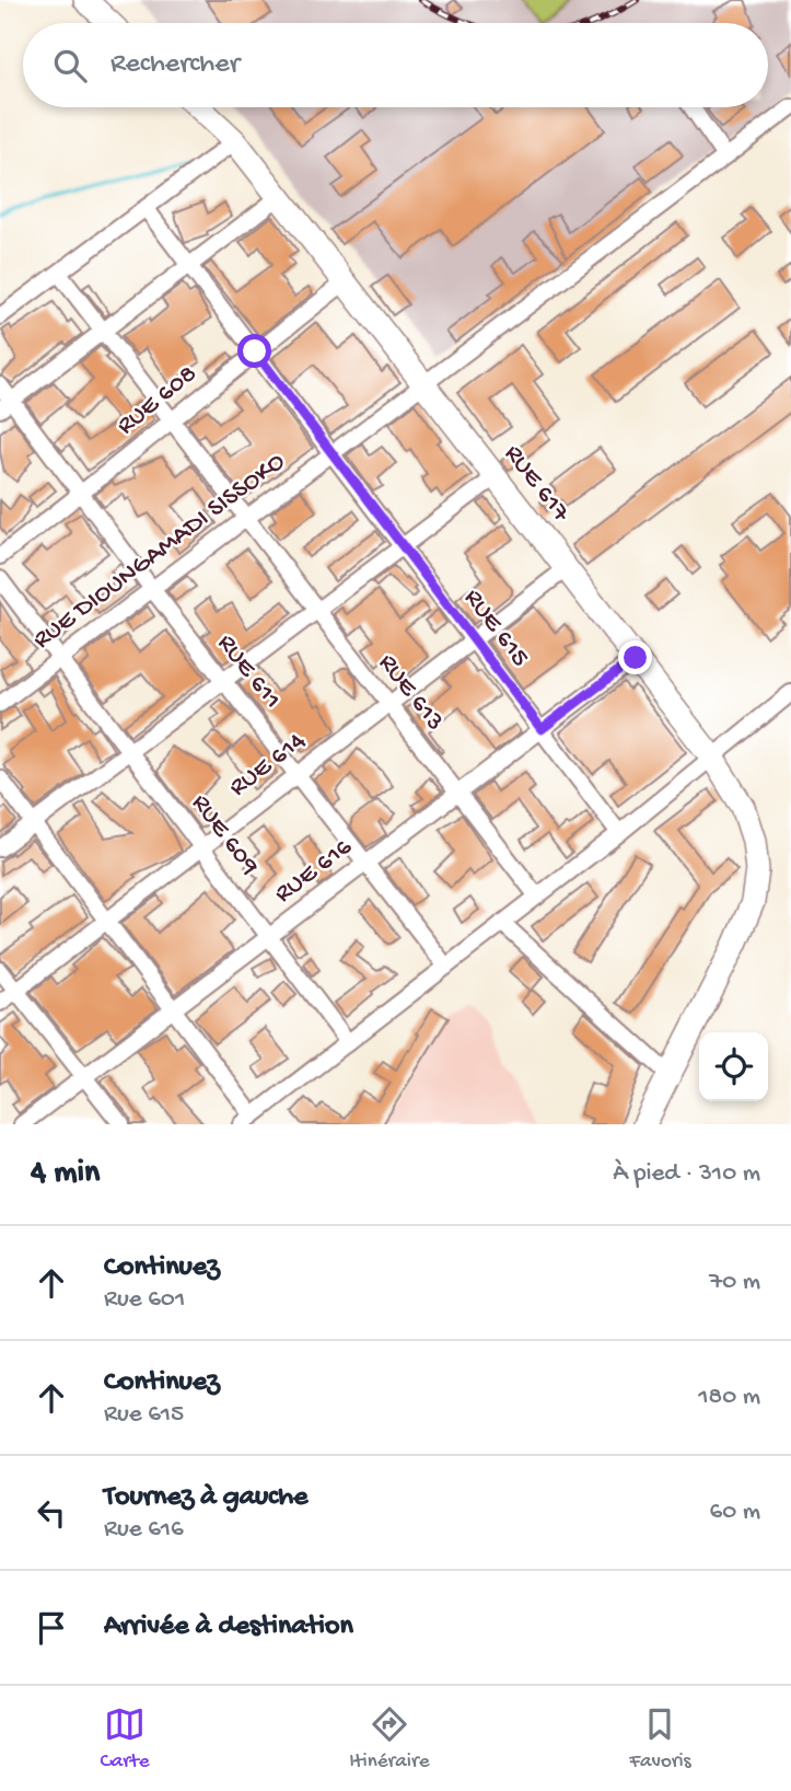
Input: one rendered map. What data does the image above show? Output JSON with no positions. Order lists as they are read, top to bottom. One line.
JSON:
{"streets":{"highway":["RUE 617"],"street":["RUE 608","RUE DIOUNGAMADI SISSOKO","RUE 615","RUE 611","RUE 613","RUE 614","RUE 609","RUE 616"]},"crossings":[["RUE 608","RUE 617"],["RUE 608","RUE 615"],["RUE 608","RUE 611"],["RUE 608","RUE 613"],["RUE 617","RUE DIOUNGAMADI SISSOKO"],["RUE 617","RUE 614"],["RUE 617","RUE 616"],["RUE DIOUNGAMADI SISSOKO","RUE 615"],["RUE DIOUNGAMADI SISSOKO","RUE 611"],["RUE DIOUNGAMADI SISSOKO","RUE 613"],["RUE DIOUNGAMADI SISSOKO","RUE 609"],["RUE 615","RUE 614"],["RUE 615","RUE 616"],["RUE 611","RUE 614"],["RUE 611","RUE 616"],["RUE 613","RUE 614"],["RUE 613","RUE 616"],["RUE 614","RUE 609"],["RUE 609","RUE 616"]],"page":{"search":"Rechercher","heading":["4 min","À pied · 310 m"],"list":[["Continuez","Rue 601","70 m"],["Continuez","Rue 615","180 m"],["Tournez à gauche","Rue 616","60 m"],"Arrivée à destination"],"nav":["Carte","Itinéraire","Favoris"]}}
